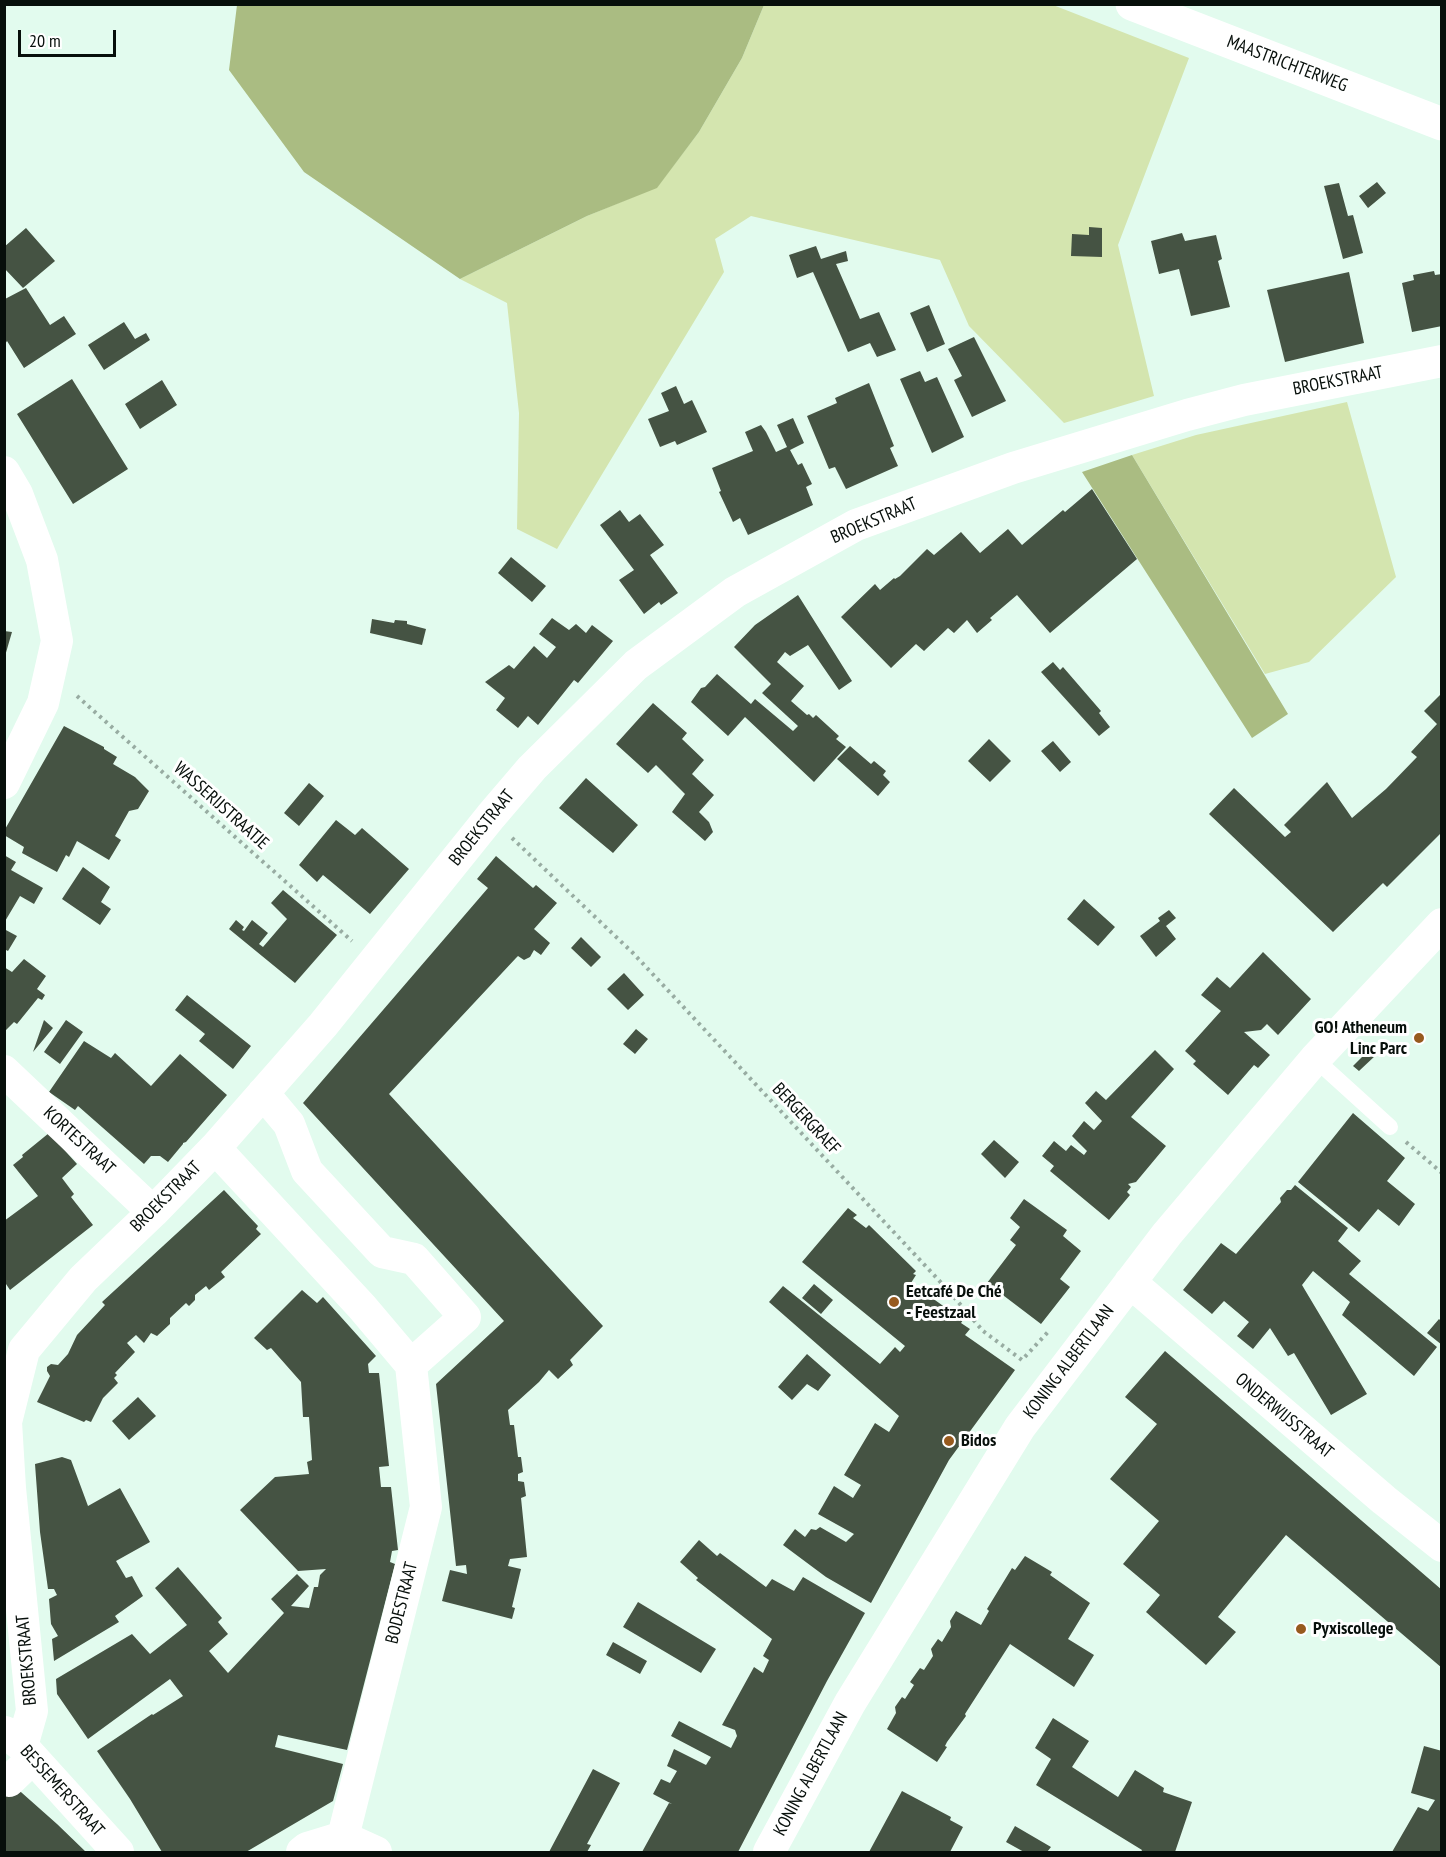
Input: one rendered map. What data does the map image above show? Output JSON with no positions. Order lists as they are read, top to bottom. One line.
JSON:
{"streets":{"main road":["MAASTRICHTERWEG"],"street":["BROEKSTRAAT","KORTESTRAAT","KONING ALBERTLAAN","ONDERWIJSSTRAAT","BODESTRAAT","BESSEMERSTRAAT"],"path":["WASSERIJSTRAATJE","BERGERGRAEF"]},"crossings":[["BROEKSTRAAT","WASSERIJSTRAATJE"],["BROEKSTRAAT","BERGERGRAEF"],["BROEKSTRAAT","KORTESTRAAT"],["BROEKSTRAAT","BESSEMERSTRAAT"],["BERGERGRAEF","KONING ALBERTLAAN"],["KONING ALBERTLAAN","ONDERWIJSSTRAAT"]],"places":["GO! Atheneum Linc Parc","Eetcafé De Ché - Feestzaal","Bidos","Pyxiscollege"],"scale_bar":"20 m"}
